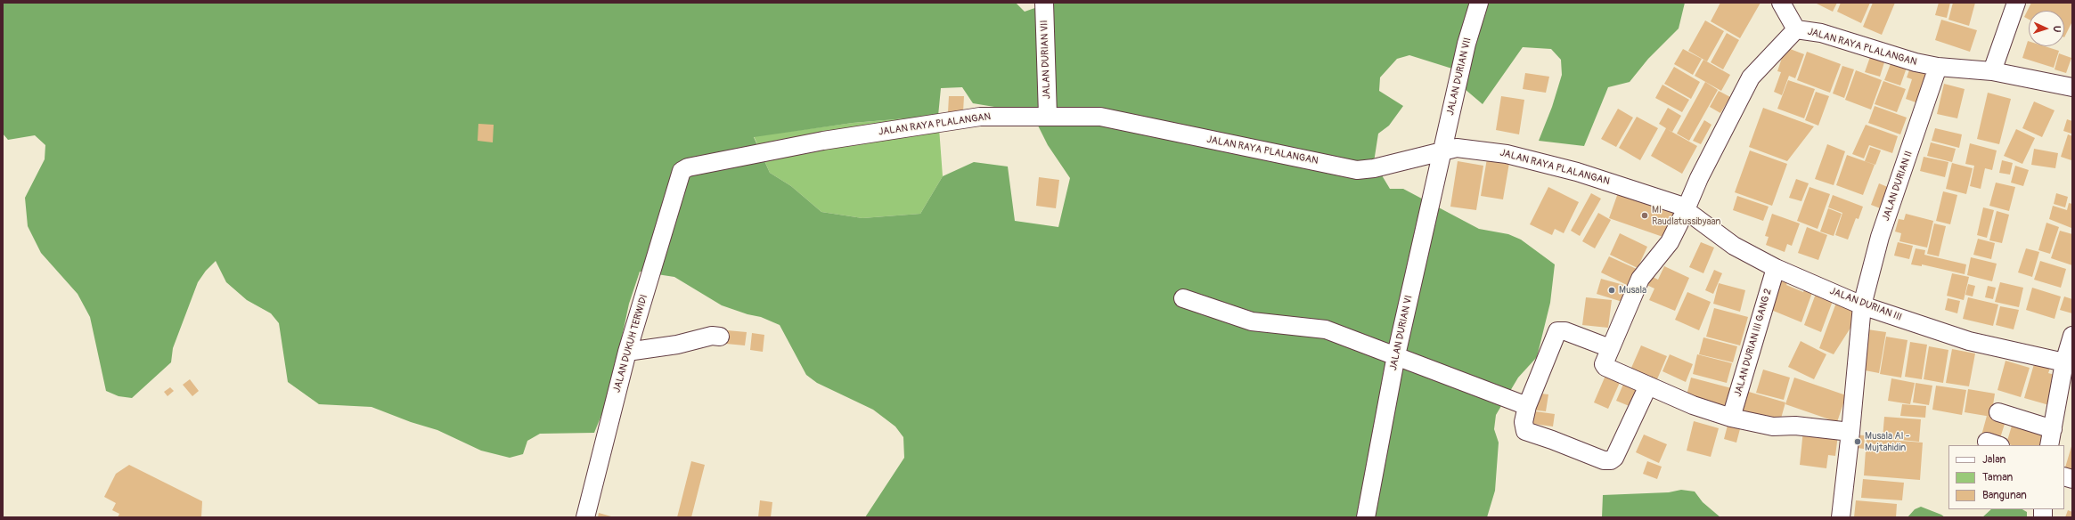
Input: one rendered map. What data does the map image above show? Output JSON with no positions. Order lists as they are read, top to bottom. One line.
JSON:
{"streets":{"street":["JALAN RAYA PLALANGAN","JALAN DURIAN VII","JALAN DURIAN II","JALAN DURIAN III","JALAN DURIAN VI","JALAN DURIAN III GANG 2","JALAN DUKUH TERWIDI"]},"crossings":[["JALAN RAYA PLALANGAN","JALAN DURIAN VII"],["JALAN RAYA PLALANGAN","JALAN DURIAN II"],["JALAN RAYA PLALANGAN","JALAN DURIAN III"],["JALAN RAYA PLALANGAN","JALAN DURIAN VI"],["JALAN RAYA PLALANGAN","JALAN DUKUH TERWIDI"],["JALAN DURIAN VII","JALAN DURIAN VI"],["JALAN DURIAN II","JALAN DURIAN III"],["JALAN DURIAN III","JALAN DURIAN III GANG 2"]],"places":["MI Raudlatussibyaan","Musala","Musala Al - Mujtahidin"],"legend":["Jalan","Taman","Bangunan"],"north":"right"}
